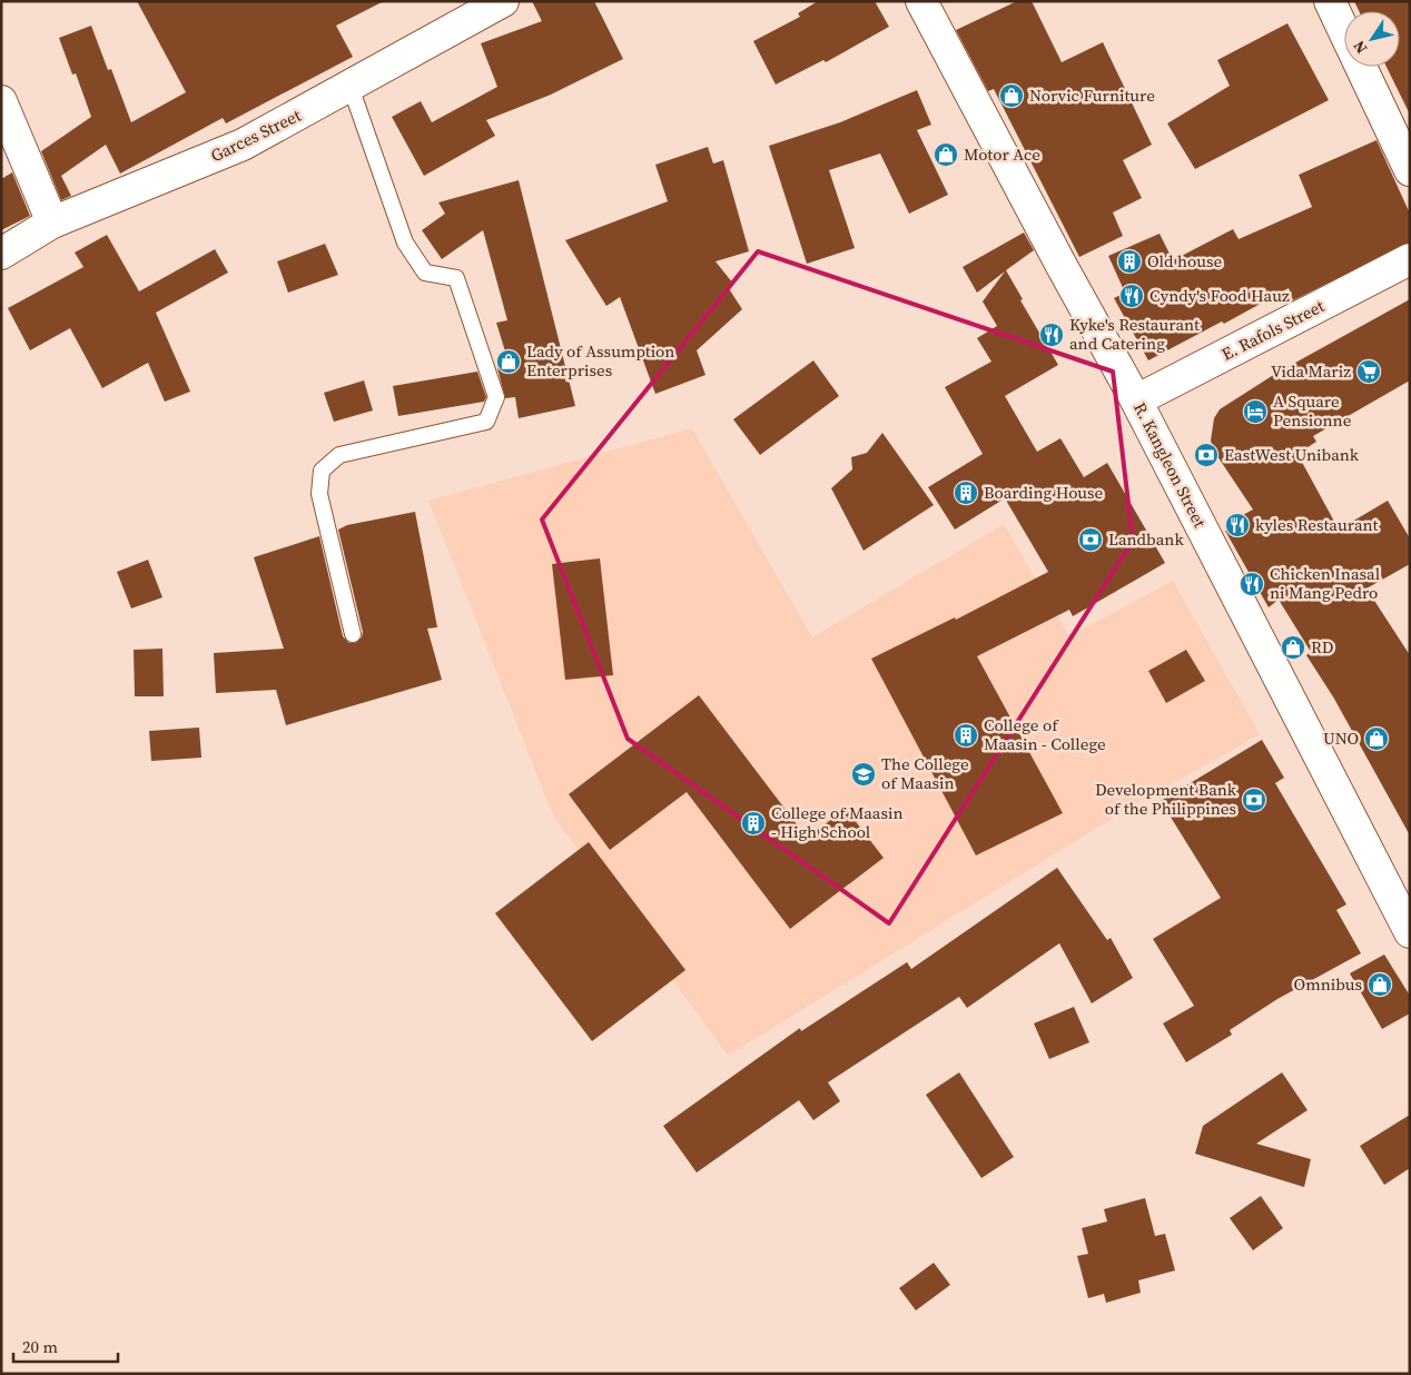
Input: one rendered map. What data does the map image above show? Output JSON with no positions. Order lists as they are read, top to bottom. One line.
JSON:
{"streets":{"street":["Garces Street","E. Rafols Street","R. Kangleon Street"]},"crossings":[["E. Rafols Street","R. Kangleon Street"]],"places":{"shop":["Norvic Furniture","Motor Ace","Lady of Assumption Enterprises","RD","UNO","Omnibus"],"building":["Old house","Boarding House","College of Maasin - College","College of Maasin - High School"],"restaurant":["Cyndy's Food Hauz","Kyke's Restaurant and Catering","kyles Restaurant","Chicken Inasal ni Mang Pedro"],"supermarket":["Vida Mariz"],"hotel":["A Square Pensionne"],"bank":["EastWest Unibank","Landbank","Development Bank of the Philippines"],"school or university":["The College of Maasin"]},"scale_bar":"20 m","north":"bottom left"}
